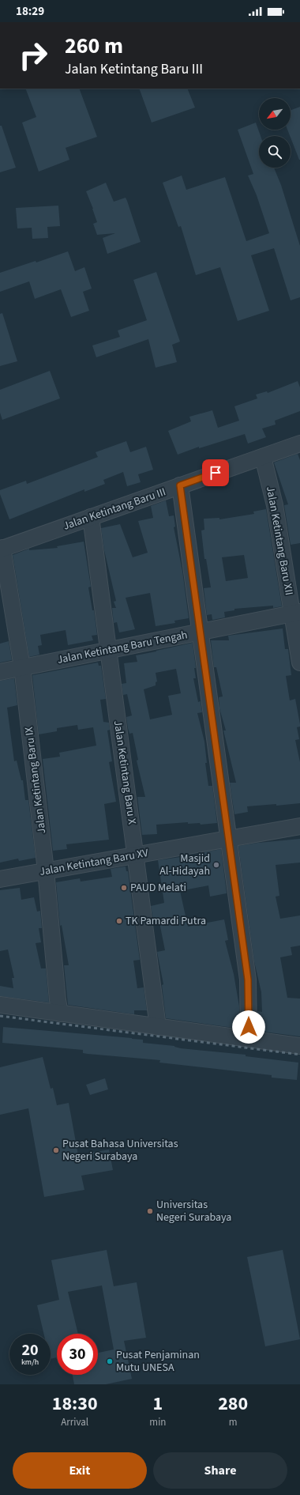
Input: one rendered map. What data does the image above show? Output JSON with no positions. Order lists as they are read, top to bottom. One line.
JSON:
{"streets":{"street":["Jalan Ketintang Baru III","Jalan Ketintang Baru XII","Jalan Ketintang Baru Tengah","Jalan Ketintang Baru X","Jalan Ketintang Baru IX","Jalan Ketintang Baru XV"]},"crossings":[["Jalan Ketintang Baru III","Jalan Ketintang Baru XII"],["Jalan Ketintang Baru III","Jalan Ketintang Baru X"],["Jalan Ketintang Baru III","Jalan Ketintang Baru IX"],["Jalan Ketintang Baru XII","Jalan Ketintang Baru Tengah"],["Jalan Ketintang Baru Tengah","Jalan Ketintang Baru X"],["Jalan Ketintang Baru Tengah","Jalan Ketintang Baru IX"],["Jalan Ketintang Baru X","Jalan Ketintang Baru XV"],["Jalan Ketintang Baru IX","Jalan Ketintang Baru XV"]],"places":["Masjid Al-Hidayah","PAUD Melati","TK Pamardi Putra","Pusat Bahasa Universitas Negeri Surabaya","Universitas Negeri Surabaya","Pusat Penjaminan Mutu UNESA"],"north":"bottom left","page":{"status":"18:29","turn":["260 m","Jalan Ketintang Baru III"],"speed":"20 km/h","limit":"30","eta":["18:30","Arrival","1","min","280","m"],"buttons":["Exit","Share"]}}
